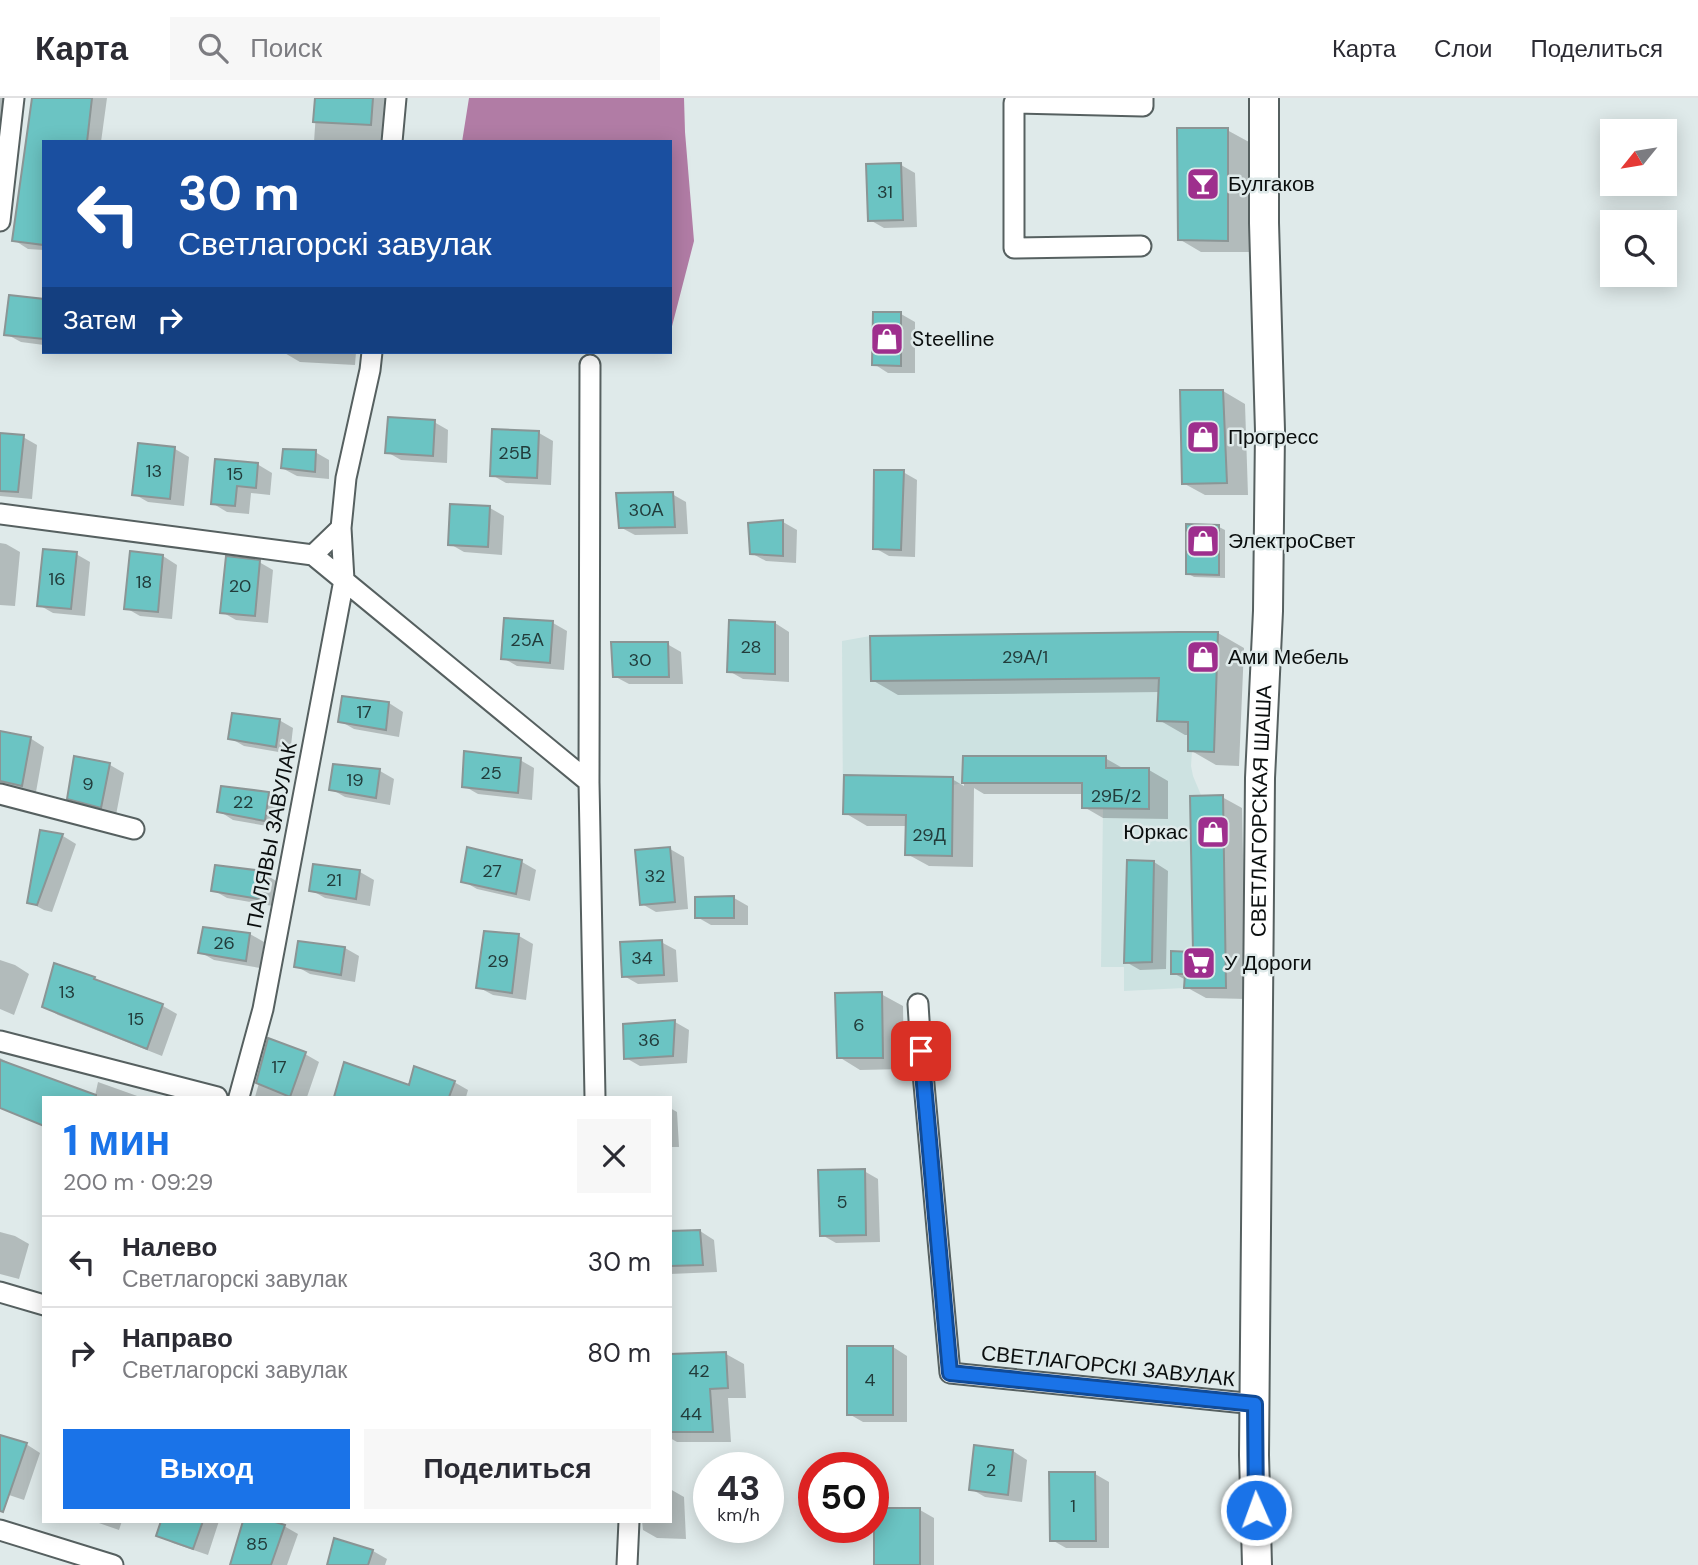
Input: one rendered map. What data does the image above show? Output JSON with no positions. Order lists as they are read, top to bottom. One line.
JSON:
{"streets":{"main road":["СВЕТЛАГОРСКАЯ ШАША"],"street":["ПАЛЯВЫ ЗАВУЛАК","СВЕТЛАГОРСКІ ЗАВУЛАК"]},"crossings":[["СВЕТЛАГОРСКАЯ ШАША","СВЕТЛАГОРСКІ ЗАВУЛАК"]],"places":{"bar":["Булгаков"],"shop":["Steelline","Прогресс","ЭлектроСвет","Ами Мебель","Юркас"],"supermarket":["У Дороги"]},"house_numbers":["31","25В","13","15","30А","16","18","20","25А","28","29А/1","30","17","25","19","9","29Б/2","22","29Д","27","32","21","26","34","29","13","15","6","36","17","5","42","4","44","2","1","85"],"north":"bottom left","page":{"header":"Карта","search":"Поиск","nav":["Карта","Слои","Поделиться"],"turn":["30 m","Светлагорскі завулак"],"then":"Затем","heading":["1 мин","200 m · 09:29"],"list":[{"name":"Налево","note":"Светлагорскі завулак","value":"30 m"},{"name":"Направо","note":"Светлагорскі завулак","value":"80 m"}],"buttons":["Выход","Поделиться"],"speed":"43 km/h","limit":"50"}}
